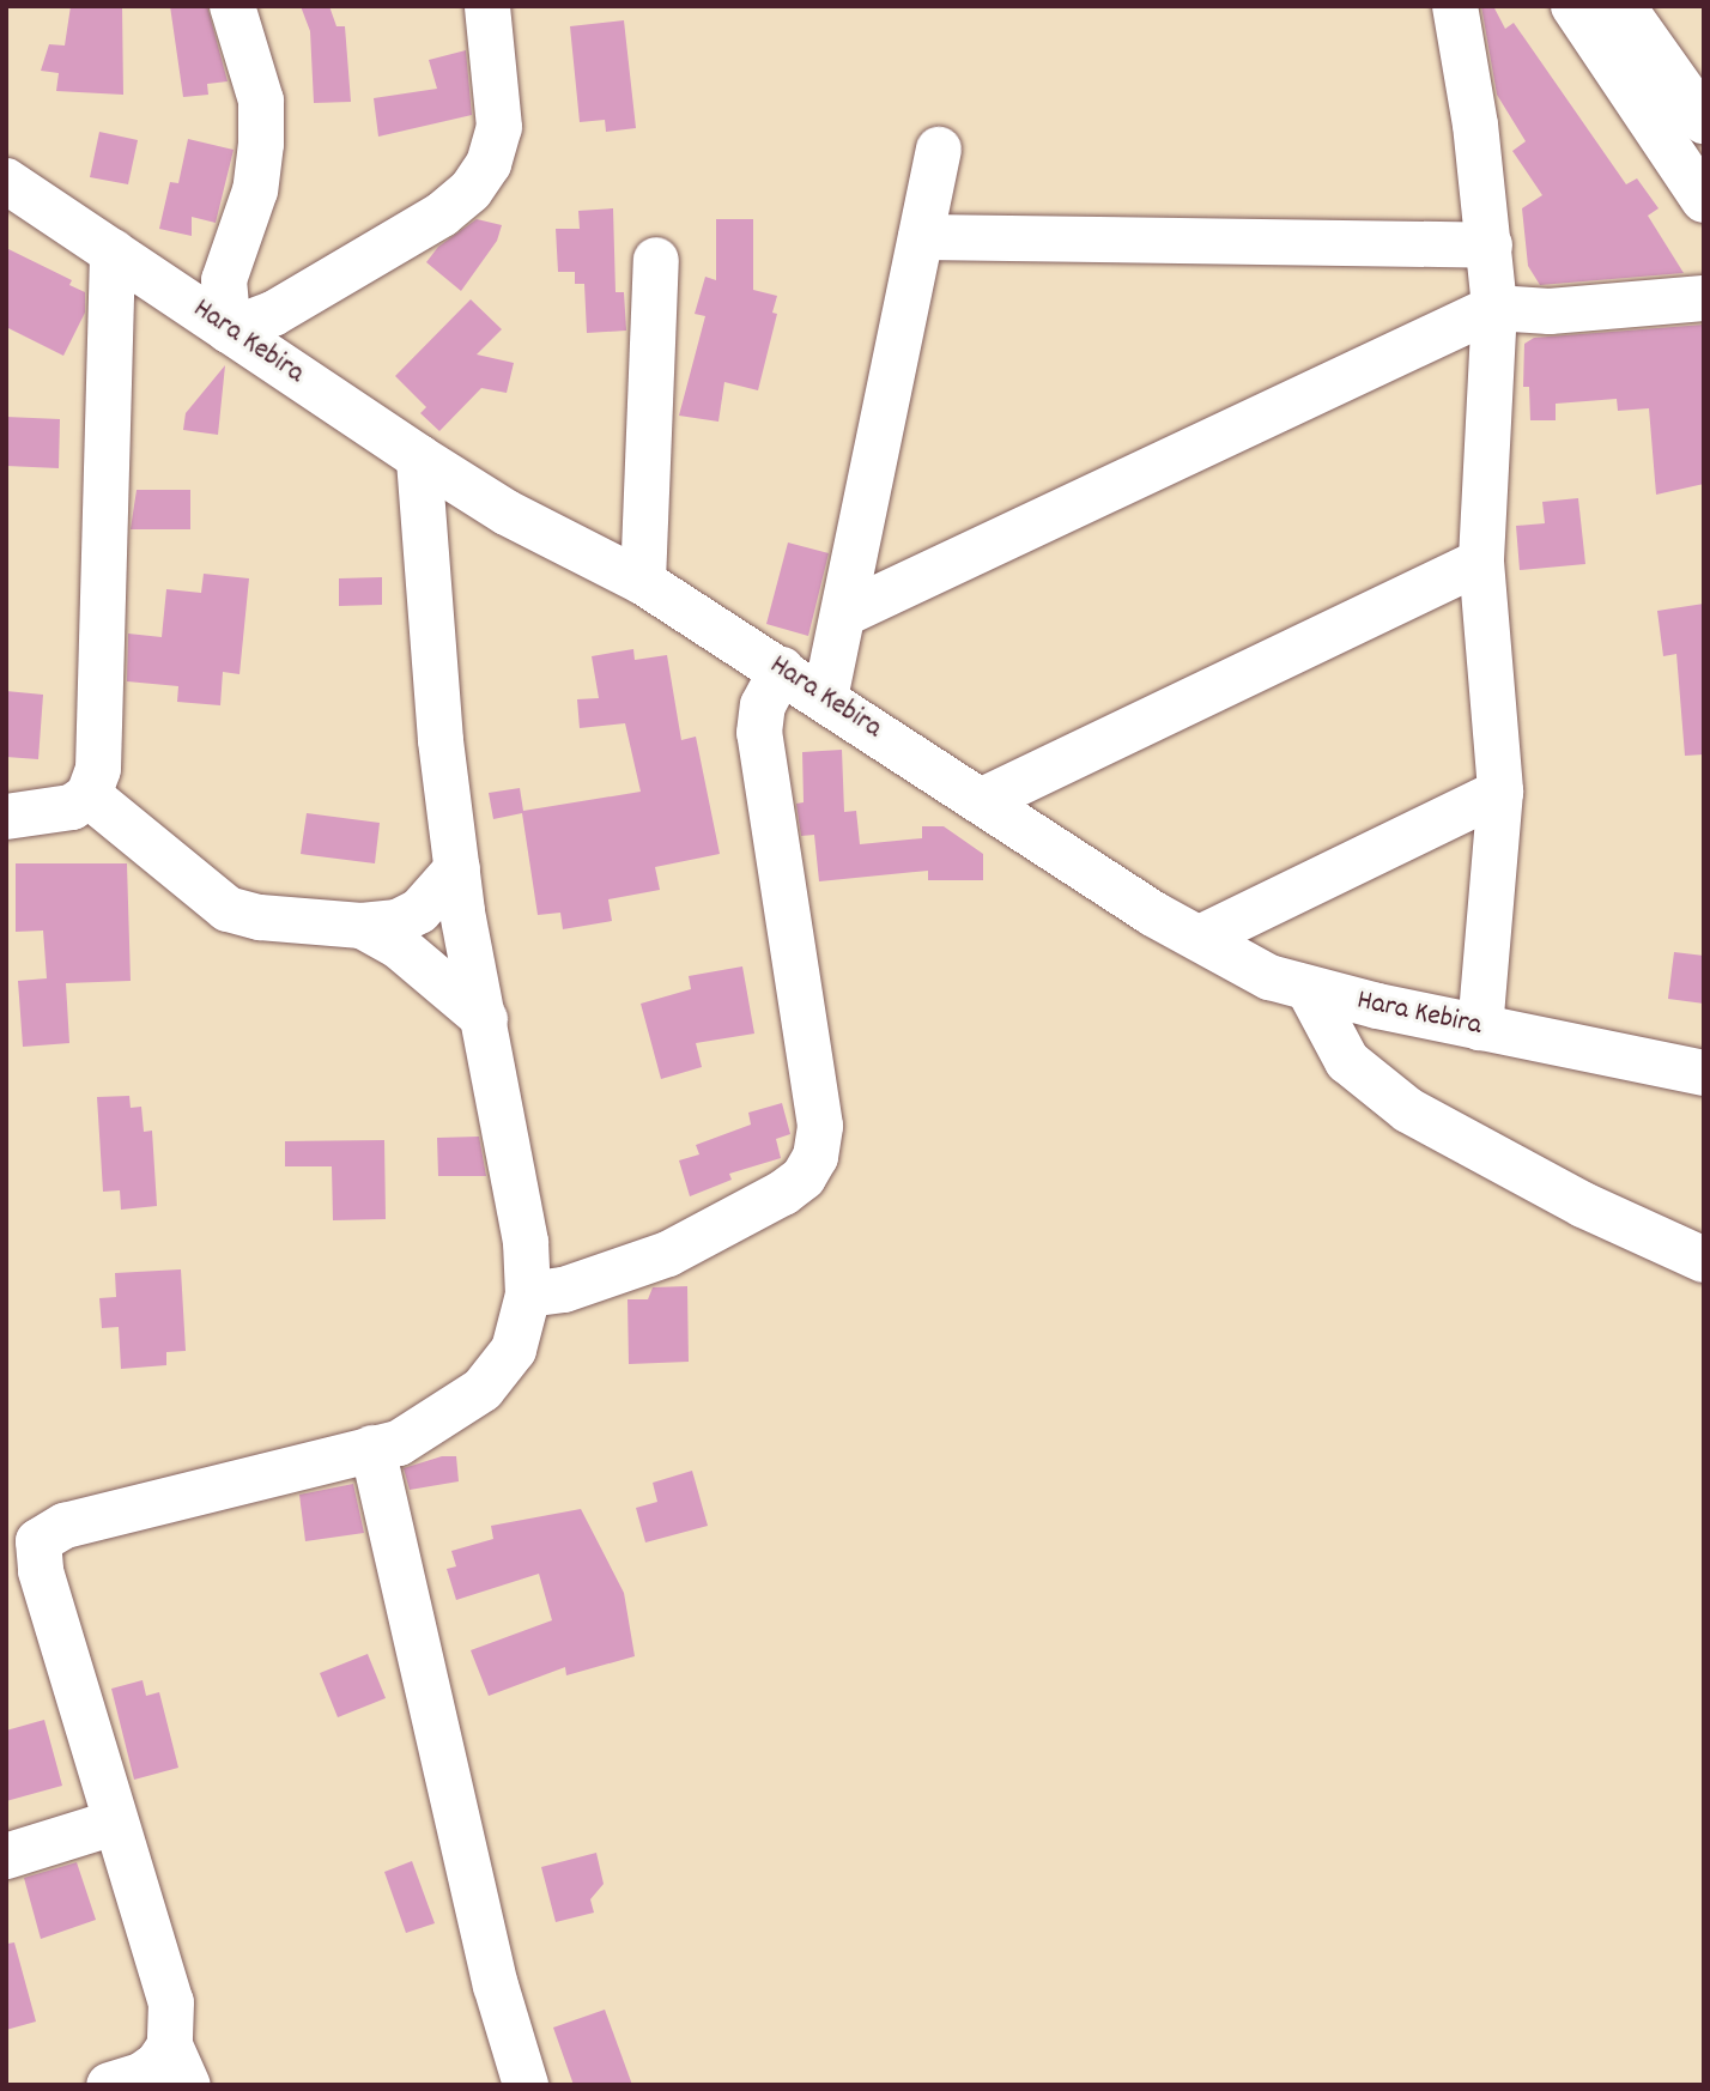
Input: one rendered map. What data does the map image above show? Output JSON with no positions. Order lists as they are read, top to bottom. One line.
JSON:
{"streets":{"street":["Hara Kebira"]}}
